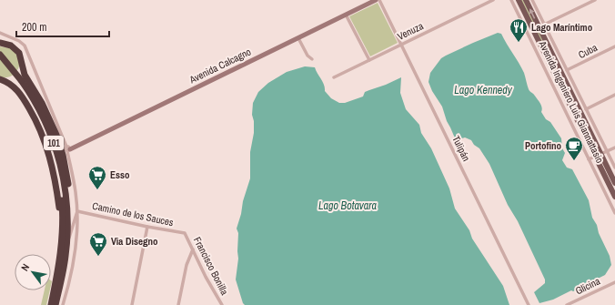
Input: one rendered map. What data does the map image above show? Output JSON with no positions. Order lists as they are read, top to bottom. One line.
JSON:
{"streets":{"highway":["101"],"main road":["Avenida Ingeniero Luis Giannattasio"],"street":["Venuza","Cuba","Avenida Calcagno","Tulipán","Camino de los Sauces","Francisco Bonilla","Glicina"]},"crossings":[["Venuza","Tulipán"],["Cuba","Avenida Ingeniero Luis Giannattasio"],["Camino de los Sauces","Francisco Bonilla"]],"water":["Lago Kennedy","Lago Botavara"],"places":{"restaurant":["Lago Maríntimo"],"cafe":["Portofino"],"supermarket":["Esso","Via Disegno"]},"scale_bar":"200 m","north":"top left"}
